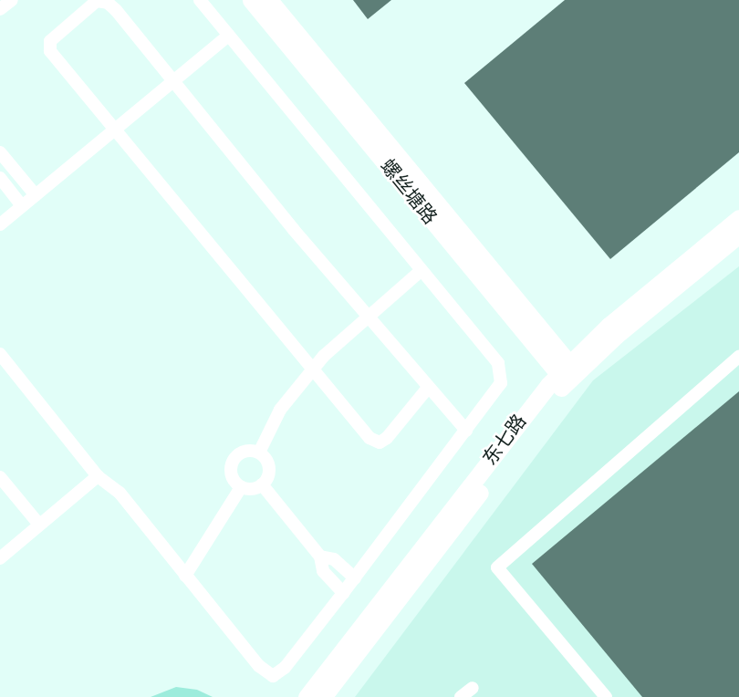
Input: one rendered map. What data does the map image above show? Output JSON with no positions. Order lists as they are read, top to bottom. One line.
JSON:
{"streets":{"main road":["螺丝塘路","东七路"]},"crossings":[["螺丝塘路","东七路"]]}
